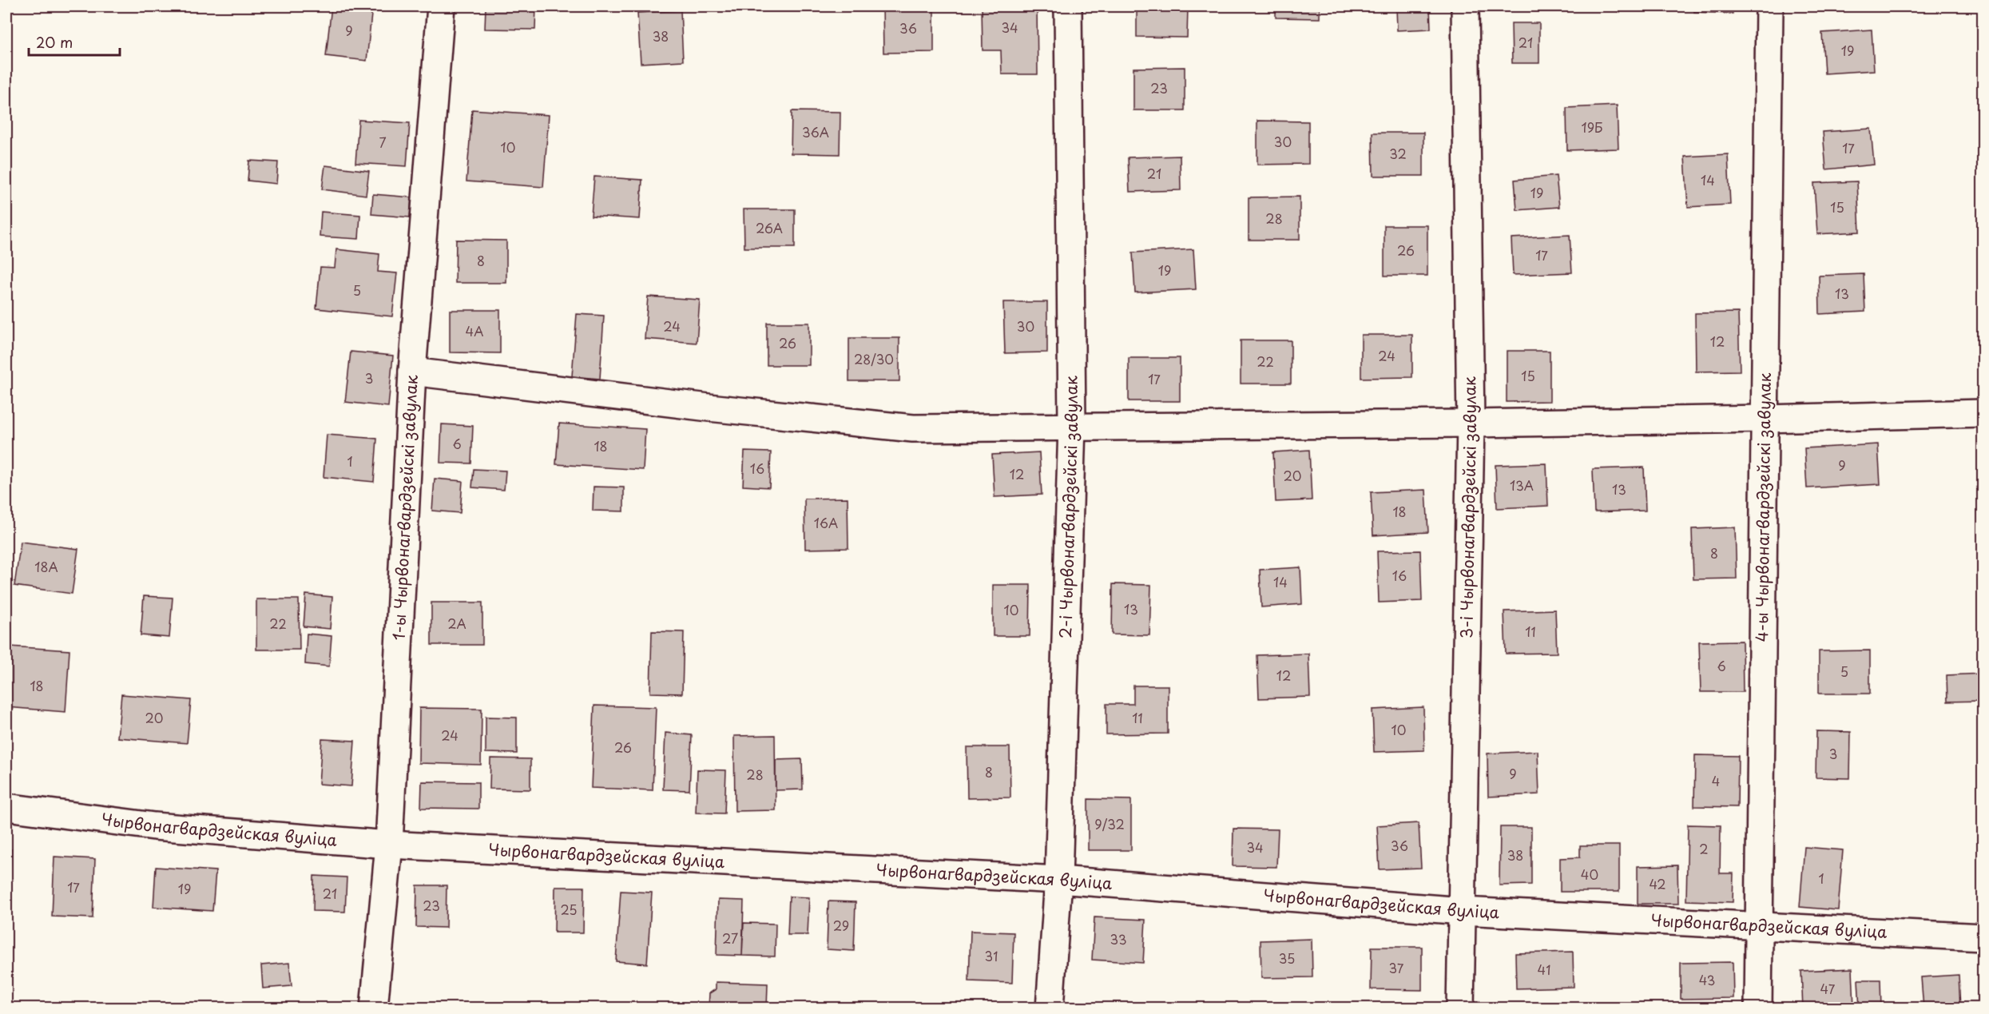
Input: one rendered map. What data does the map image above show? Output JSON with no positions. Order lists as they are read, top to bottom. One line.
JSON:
{"streets":{"street":["1-ы Чырвонагвардзейскі завулак","4-ы Чырвонагвардзейскі завулак","2-і Чырвонагвардзейскі завулак","3-і Чырвонагвардзейскі завулак","Чырвонагвардзейская вуліца"]},"crossings":[["1-ы Чырвонагвардзейскі завулак","Чырвонагвардзейская вуліца"],["4-ы Чырвонагвардзейскі завулак","Чырвонагвардзейская вуліца"],["2-і Чырвонагвардзейскі завулак","Чырвонагвардзейская вуліца"],["3-і Чырвонагвардзейскі завулак","Чырвонагвардзейская вуліца"]],"house_numbers":["34","36","9","38","21","19","23","19Б","36А","30","7","10","17","32","21","14","19","15","28","26А","26","17","8","19","5","13","24","30","4А","12","26","24","28/30","22","15","3","17","6","18","1","9","16","12","20","13А","13","18","16А","8","18А","16","14","13","10","22","2А","11","6","5","12","18","20","11","10","24","26","3","8","9","28","4","9/32","36","34","2","38","40","1","42","17","19","21","23","25","29","27","33","31","35","37","41","43","47"],"scale_bar":"20 m"}
